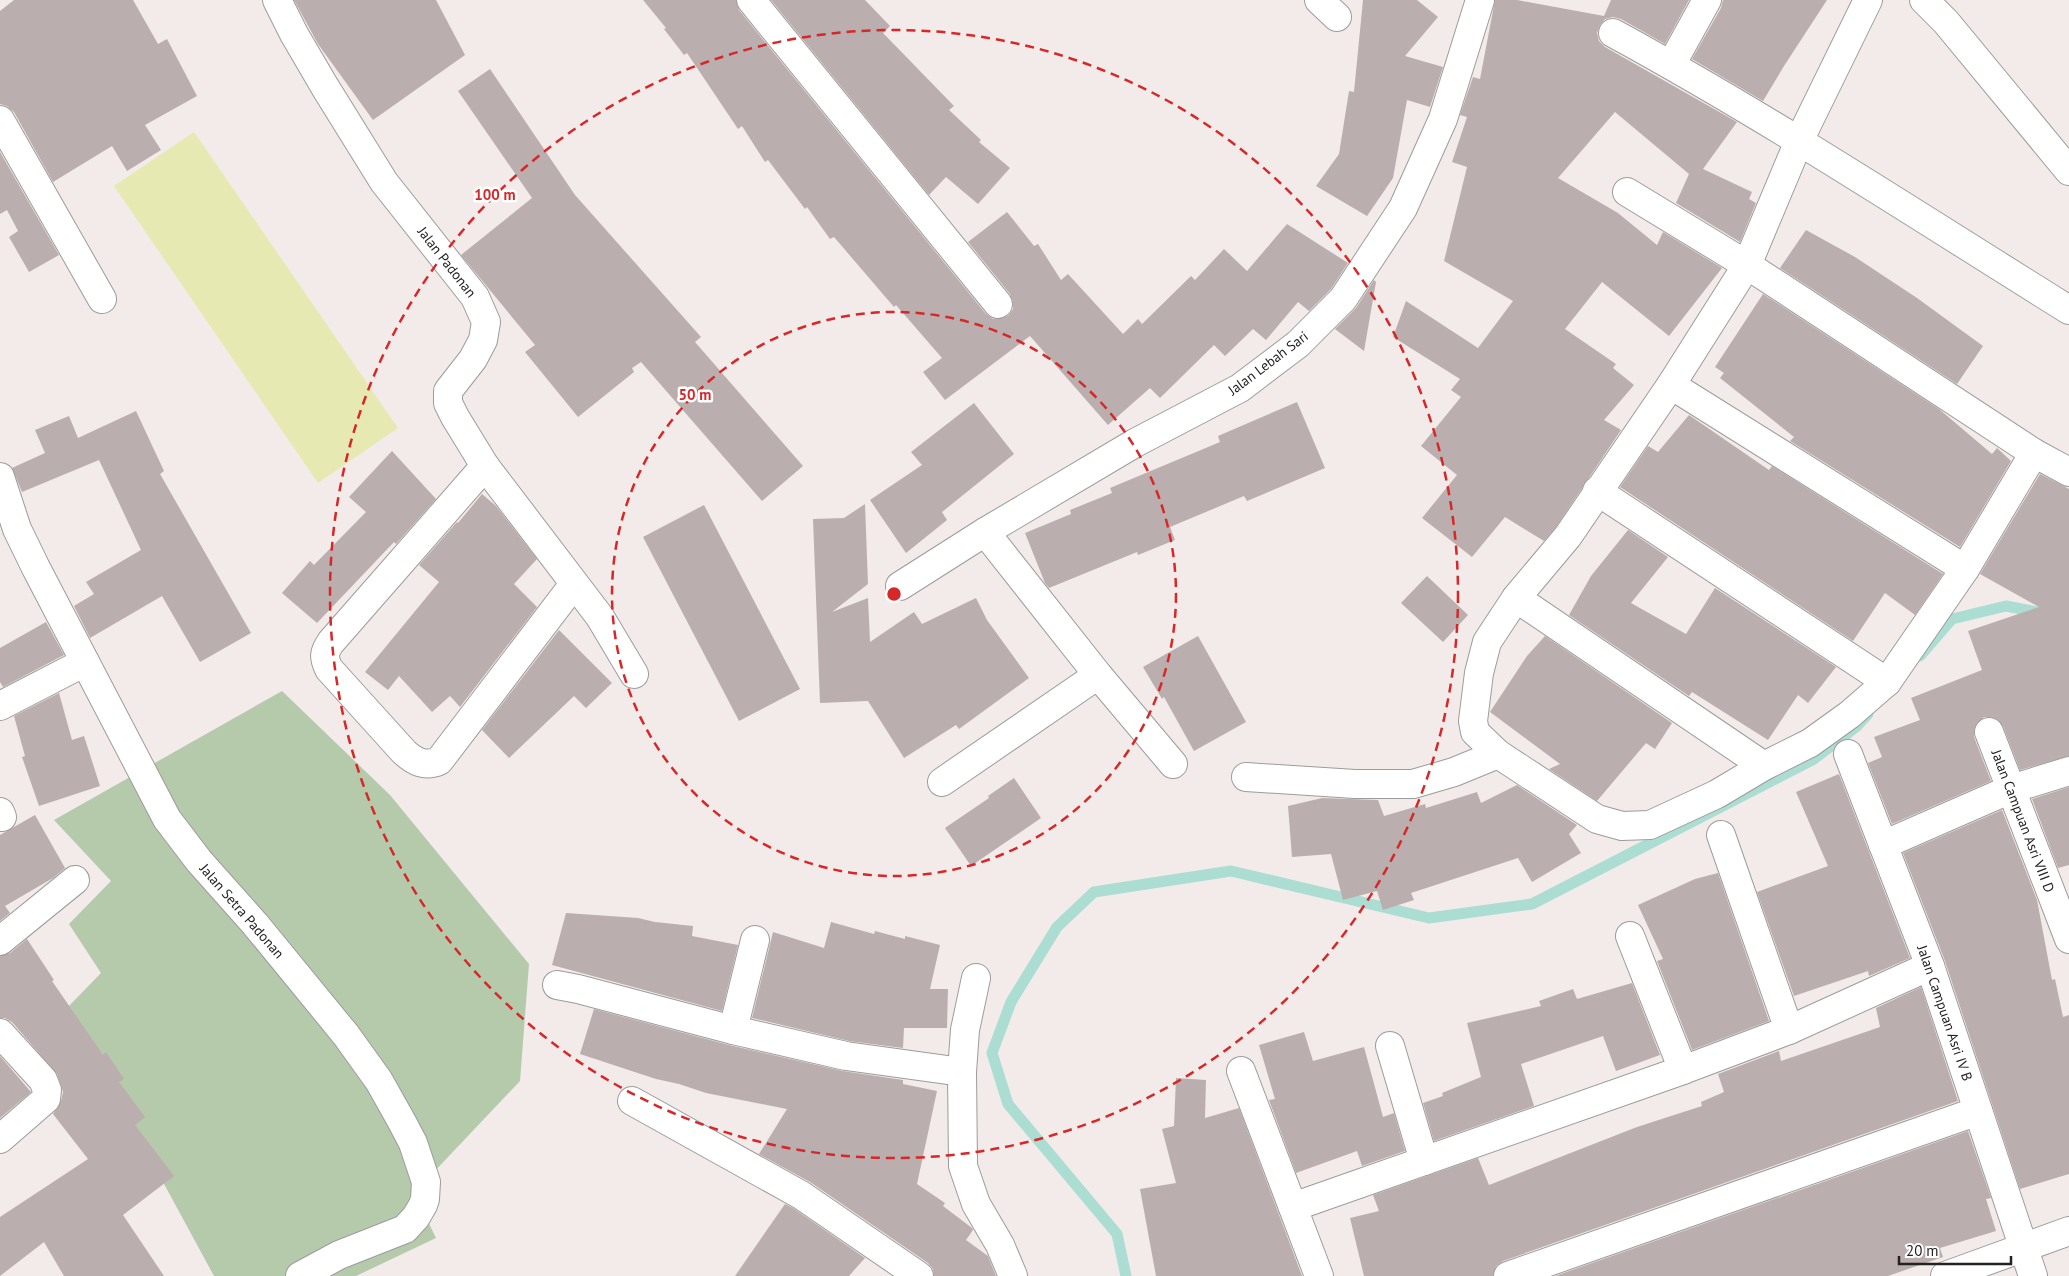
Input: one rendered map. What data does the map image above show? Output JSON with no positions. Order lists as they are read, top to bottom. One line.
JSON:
{"streets":{"street":["Jalan Padonan","Jalan Lebah Sari","Jalan Campuan Asri VIII D","Jalan Setra Padonan","Jalan Campuan Asri IV B"]},"scale_bar":"20 m","rings":["100 m","50 m"]}
